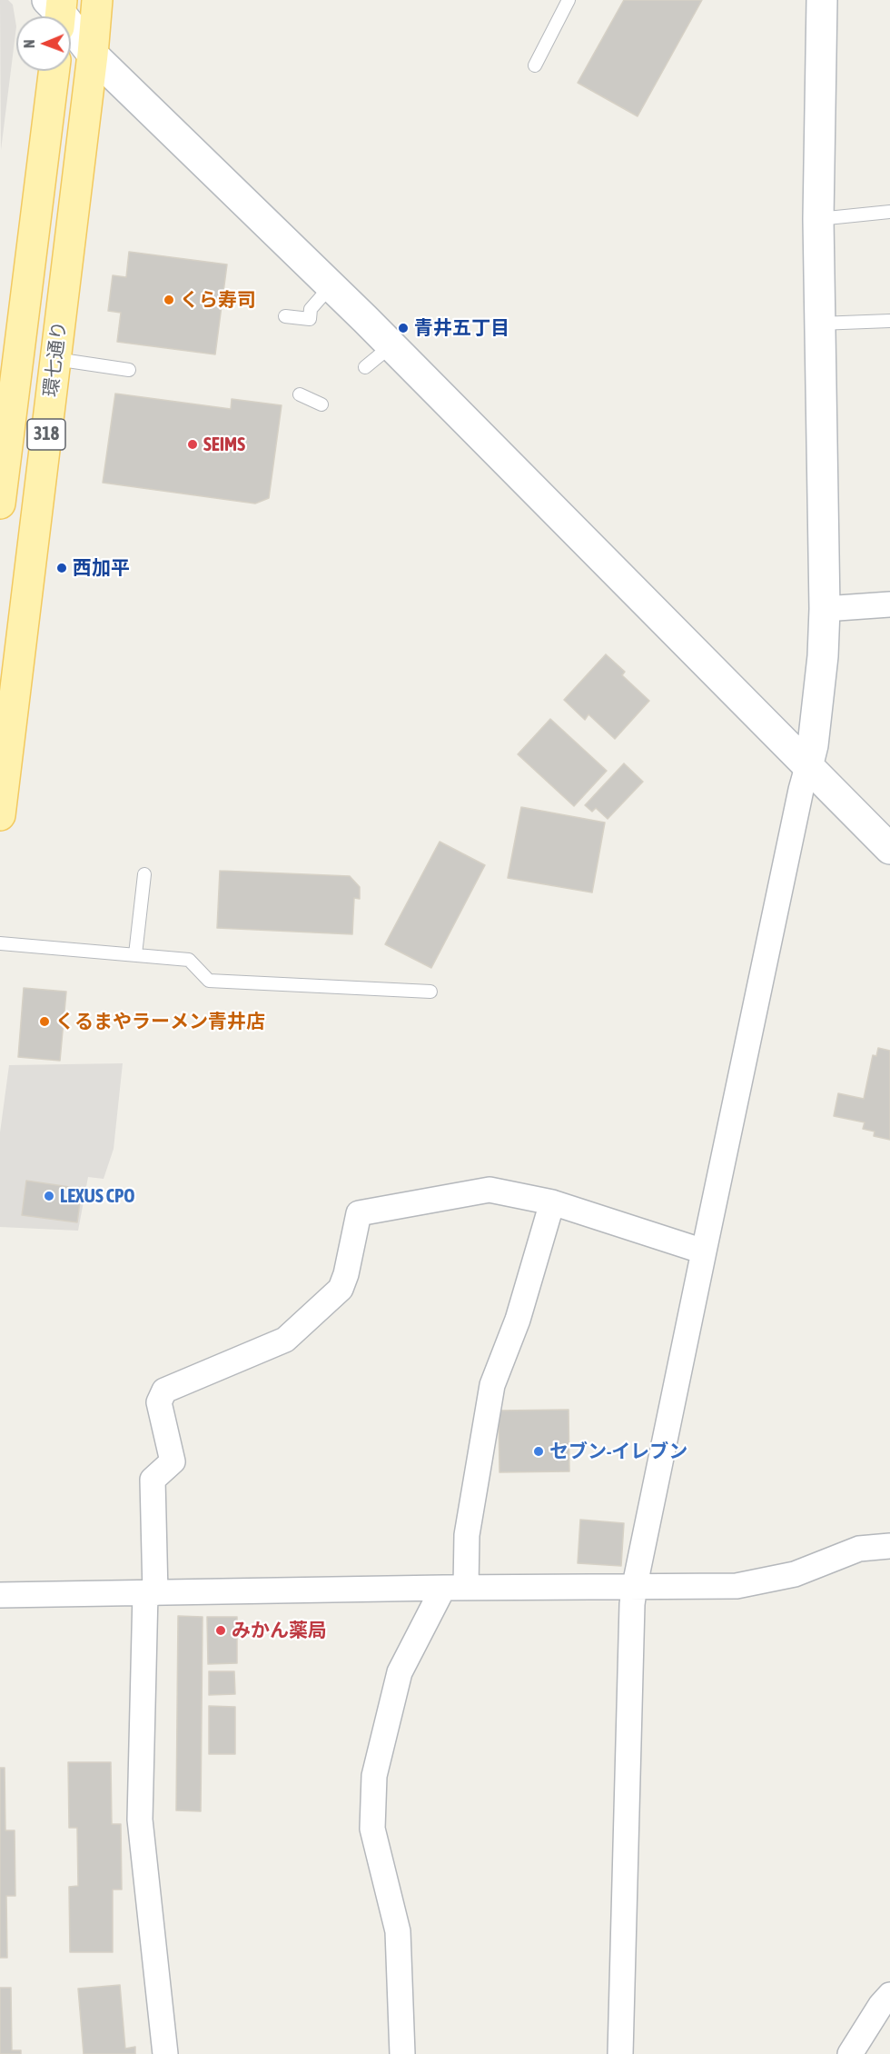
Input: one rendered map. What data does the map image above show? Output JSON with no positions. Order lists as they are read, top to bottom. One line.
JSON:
{"streets":{"main road":["環七通り","318"]},"places":["くら寿司","青井五丁目","SEIMS","西加平","くるまやラーメン青井店","LEXUS CPO","セブン-イレブン","みかん薬局"],"north":"left"}
